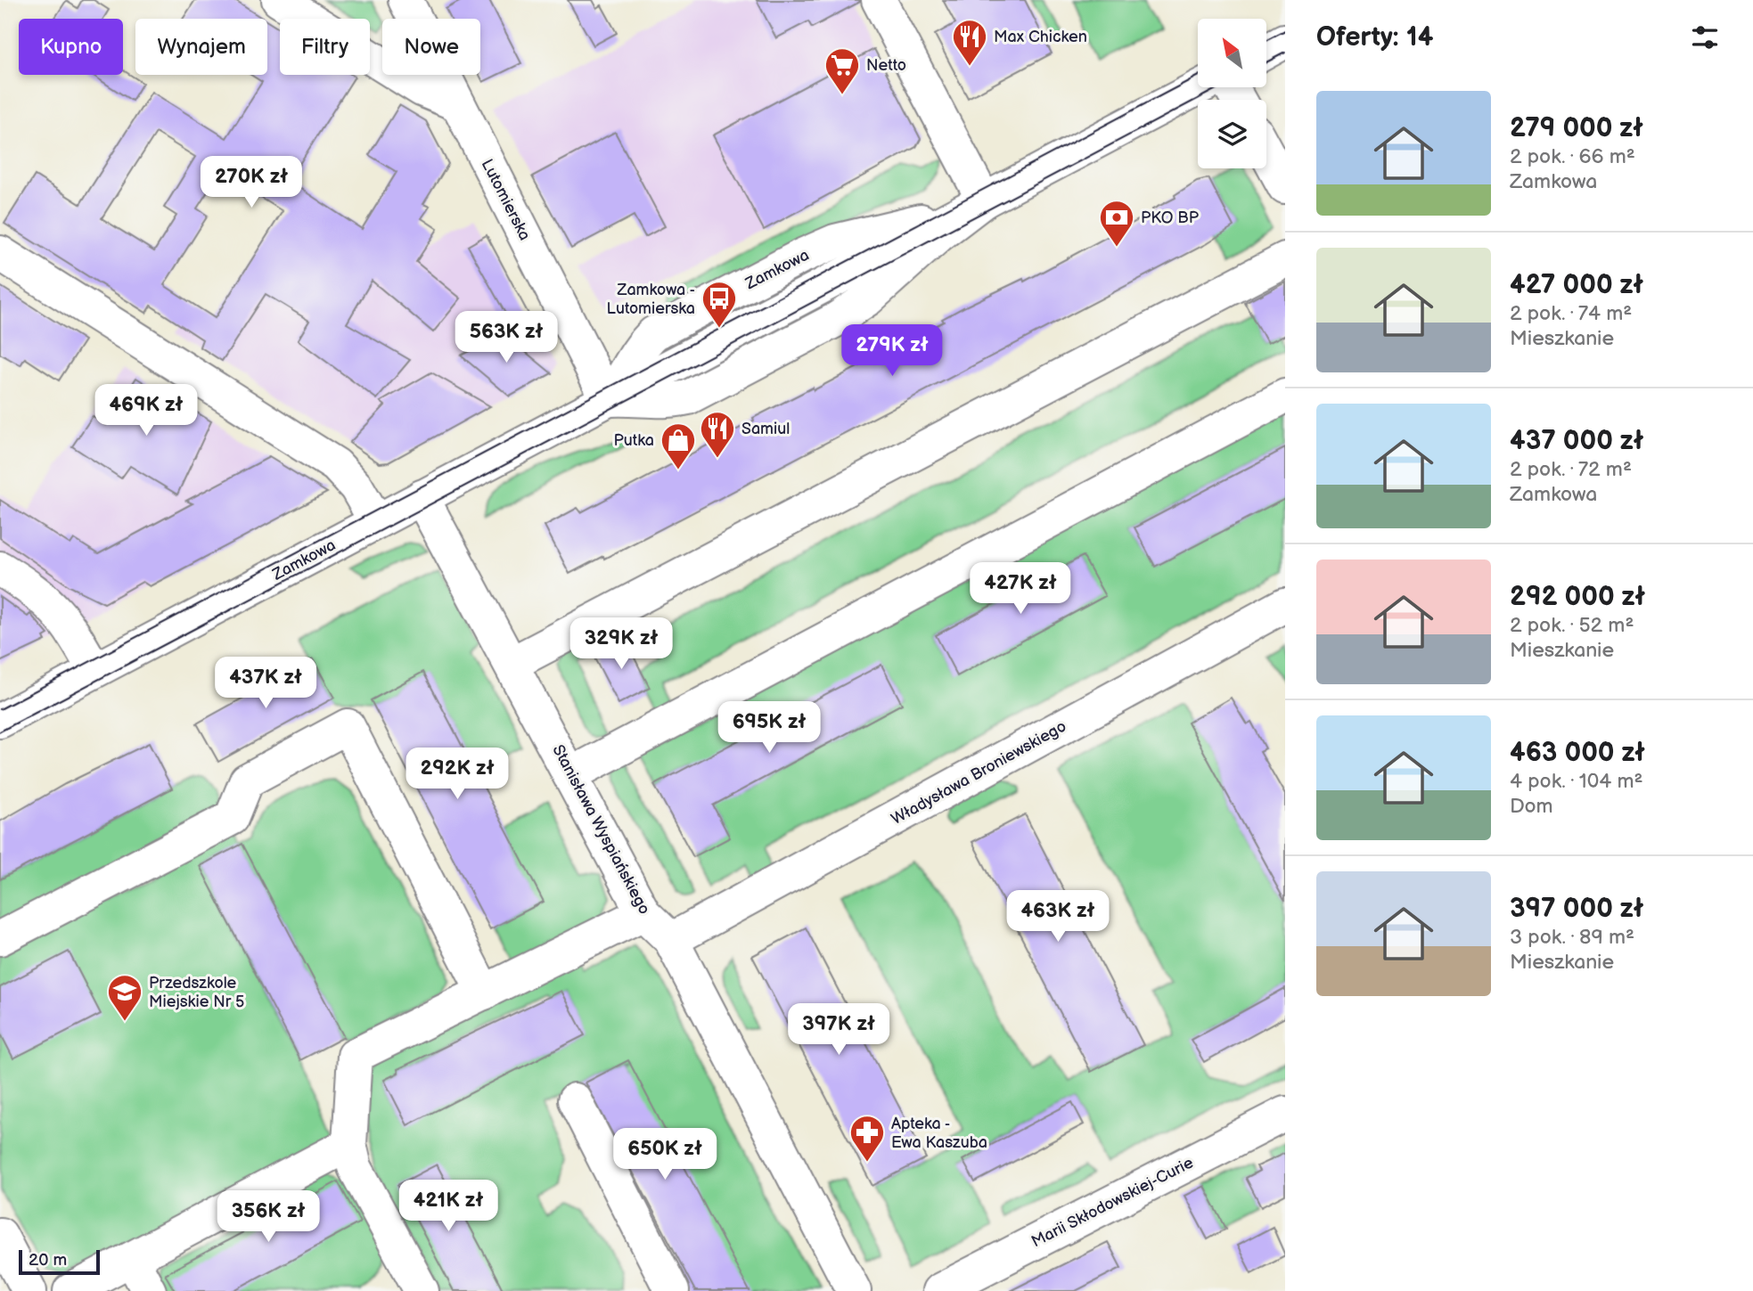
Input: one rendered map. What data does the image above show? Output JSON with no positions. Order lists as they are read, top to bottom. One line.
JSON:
{"streets":{"street":["Lutomierska","Zamkowa","Władysława Broniewskiego","Stanisława Wyspiańskiego","Marii Skłodowskiej-Curie"]},"crossings":[["Lutomierska","Zamkowa"],["Zamkowa","Stanisława Wyspiańskiego"],["Władysława Broniewskiego","Stanisława Wyspiańskiego"]],"places":{"restaurant":["Max Chicken","Samiul"],"supermarket":["Netto"],"bank":["PKO BP"],"bus stop":["Zamkowa - Lutomierska"],"shop":["Putka"],"school or university":["Przedszkole Miejskie Nr 5"],"pharmacy":["Apteka - Ewa Kaszuba"]},"scale_bar":"20 m","north":"top left","page":{"heading":"Oferty: 14","chip":["Kupno","Wynajem","Filtry","Nowe"],"list":[{"name":"279 000 zł","note":"2 pok. · 66 m² · Zamkowa"},{"name":"427 000 zł","note":"2 pok. · 74 m² · Mieszkanie"},{"name":"437 000 zł","note":"2 pok. · 72 m² · Zamkowa"},{"name":"292 000 zł","note":"2 pok. · 52 m² · Mieszkanie"},{"name":"463 000 zł","note":"4 pok. · 104 m² · Dom"},{"name":"397 000 zł","note":"3 pok. · 89 m² · Mieszkanie"}],"price":["270K zł","563K zł","279K zł","469K zł","427K zł","329K zł","437K zł","695K zł","292K zł","463K zł","397K zł","650K zł","421K zł","356K zł"],"scale":"20 m"}}
